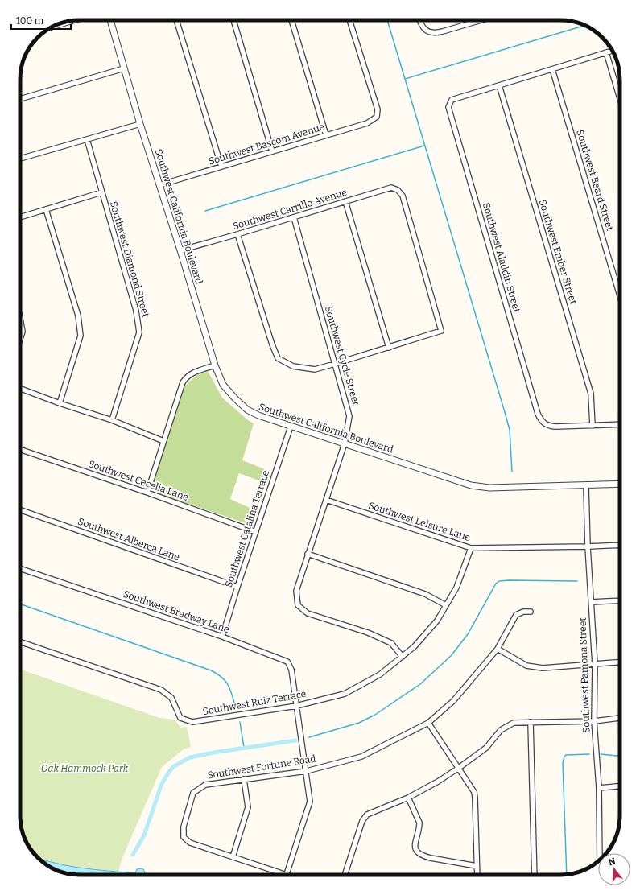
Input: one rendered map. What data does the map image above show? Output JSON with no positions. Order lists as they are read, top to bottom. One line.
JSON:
{"streets":{"street":["Southwest Bascom Avenue","Southwest Beard Street","Southwest Carrillo Avenue","Southwest California Boulevard","Southwest Ember Street","Southwest Aladdin Street","Southwest Diamond Street","Southwest Cycle Street","Southwest Cecelia Lane","Southwest Leisure Lane","Southwest Catalina Terrace","Southwest Alberca Lane","Southwest Bradway Lane","Southwest Pamona Street","Southwest Ruiz Terrace","Southwest Fortune Road"]},"crossings":[["Southwest Bascom Avenue","Southwest California Boulevard"],["Southwest Carrillo Avenue","Southwest California Boulevard"],["Southwest Carrillo Avenue","Southwest Cycle Street"],["Southwest California Boulevard","Southwest Cycle Street"],["Southwest California Boulevard","Southwest Catalina Terrace"],["Southwest California Boulevard","Southwest Pamona Street"],["Southwest Ember Street","Southwest Aladdin Street"],["Southwest Cycle Street","Southwest Leisure Lane"],["Southwest Cycle Street","Southwest Ruiz Terrace"],["Southwest Cecelia Lane","Southwest Catalina Terrace"],["Southwest Leisure Lane","Southwest Pamona Street"],["Southwest Leisure Lane","Southwest Ruiz Terrace"],["Southwest Catalina Terrace","Southwest Alberca Lane"],["Southwest Catalina Terrace","Southwest Bradway Lane"],["Southwest Bradway Lane","Southwest Ruiz Terrace"]],"parks":["Oak Hammock Park"],"scale_bar":"100 m","north":"top"}
